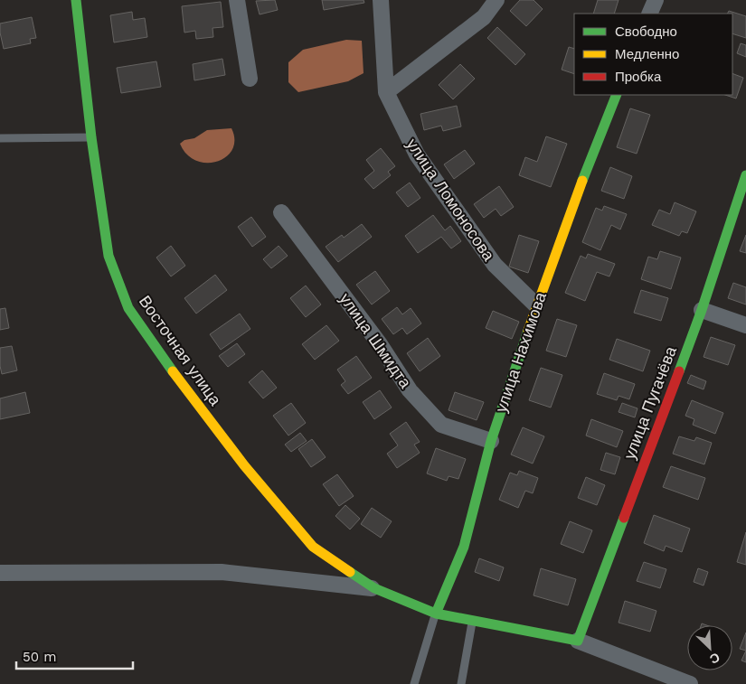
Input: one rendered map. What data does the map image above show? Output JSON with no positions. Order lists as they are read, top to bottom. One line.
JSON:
{"streets":{"street":["улица Ломоносова","улица Шмидта","Восточная улица","улица Нахимова","улица Пугачёва"]},"crossings":[["улица Ломоносова","улица Нахимова"],["улица Шмидта","улица Нахимова"],["Восточная улица","улица Нахимова"],["Восточная улица","улица Пугачёва"]],"legend":["Свободно","Медленно","Пробка"],"scale_bar":"50 m","north":"bottom right"}
